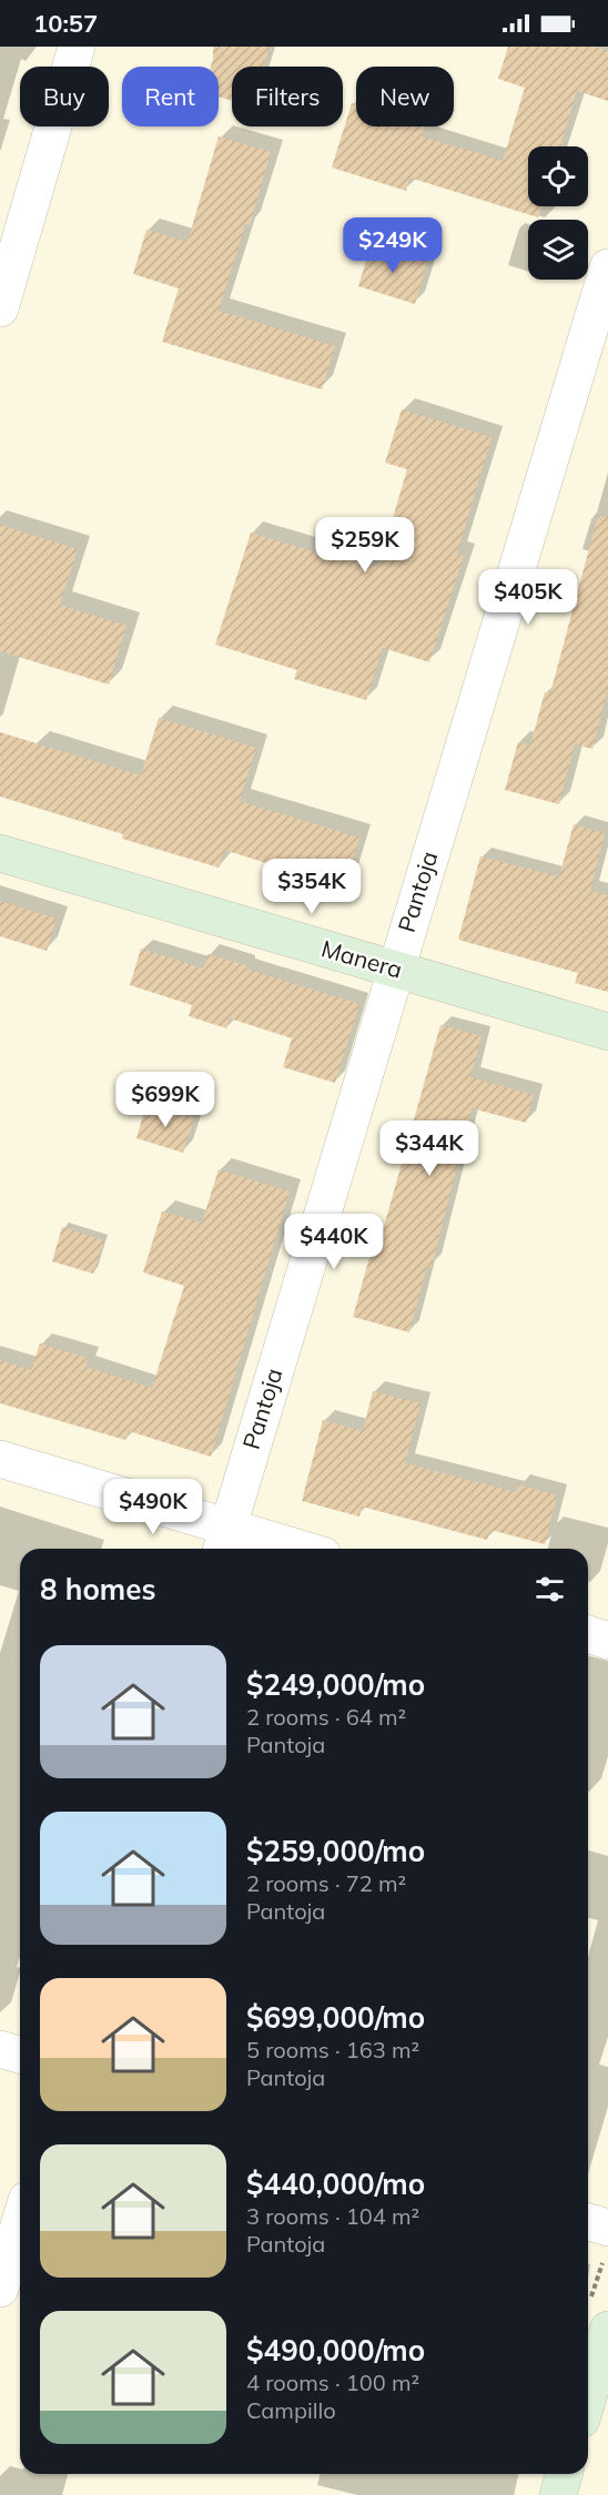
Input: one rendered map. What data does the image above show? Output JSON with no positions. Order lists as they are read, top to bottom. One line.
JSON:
{"streets":{"main road":["Manera"],"street":["Pantoja"]},"crossings":[["Pantoja","Manera"]],"page":{"status":"10:57","chip":["Buy","Rent","Filters","New"],"price":["$249K","$259K","$405K","$354K","$699K","$344K","$440K","$490K"],"heading":"8 homes","list":[{"name":"$249,000/mo","note":"2 rooms · 64 m² · Pantoja"},{"name":"$259,000/mo","note":"2 rooms · 72 m² · Pantoja"},{"name":"$699,000/mo","note":"5 rooms · 163 m² · Pantoja"},{"name":"$440,000/mo","note":"3 rooms · 104 m² · Pantoja"},{"name":"$490,000/mo","note":"4 rooms · 100 m² · Campillo"}]}}
